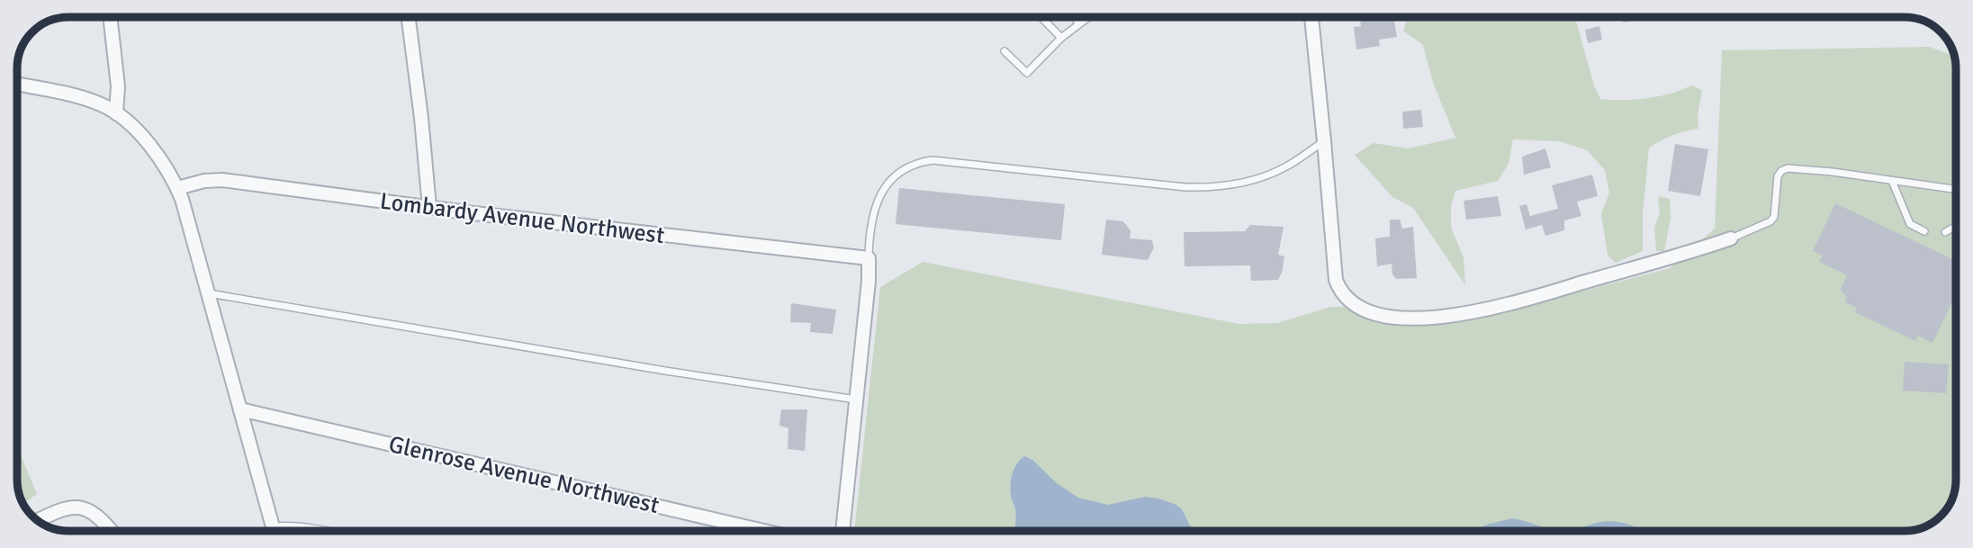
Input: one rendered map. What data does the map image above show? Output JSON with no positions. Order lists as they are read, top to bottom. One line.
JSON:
{"streets":{"street":["Lombardy Avenue Northwest","Glenrose Avenue Northwest"]}}
